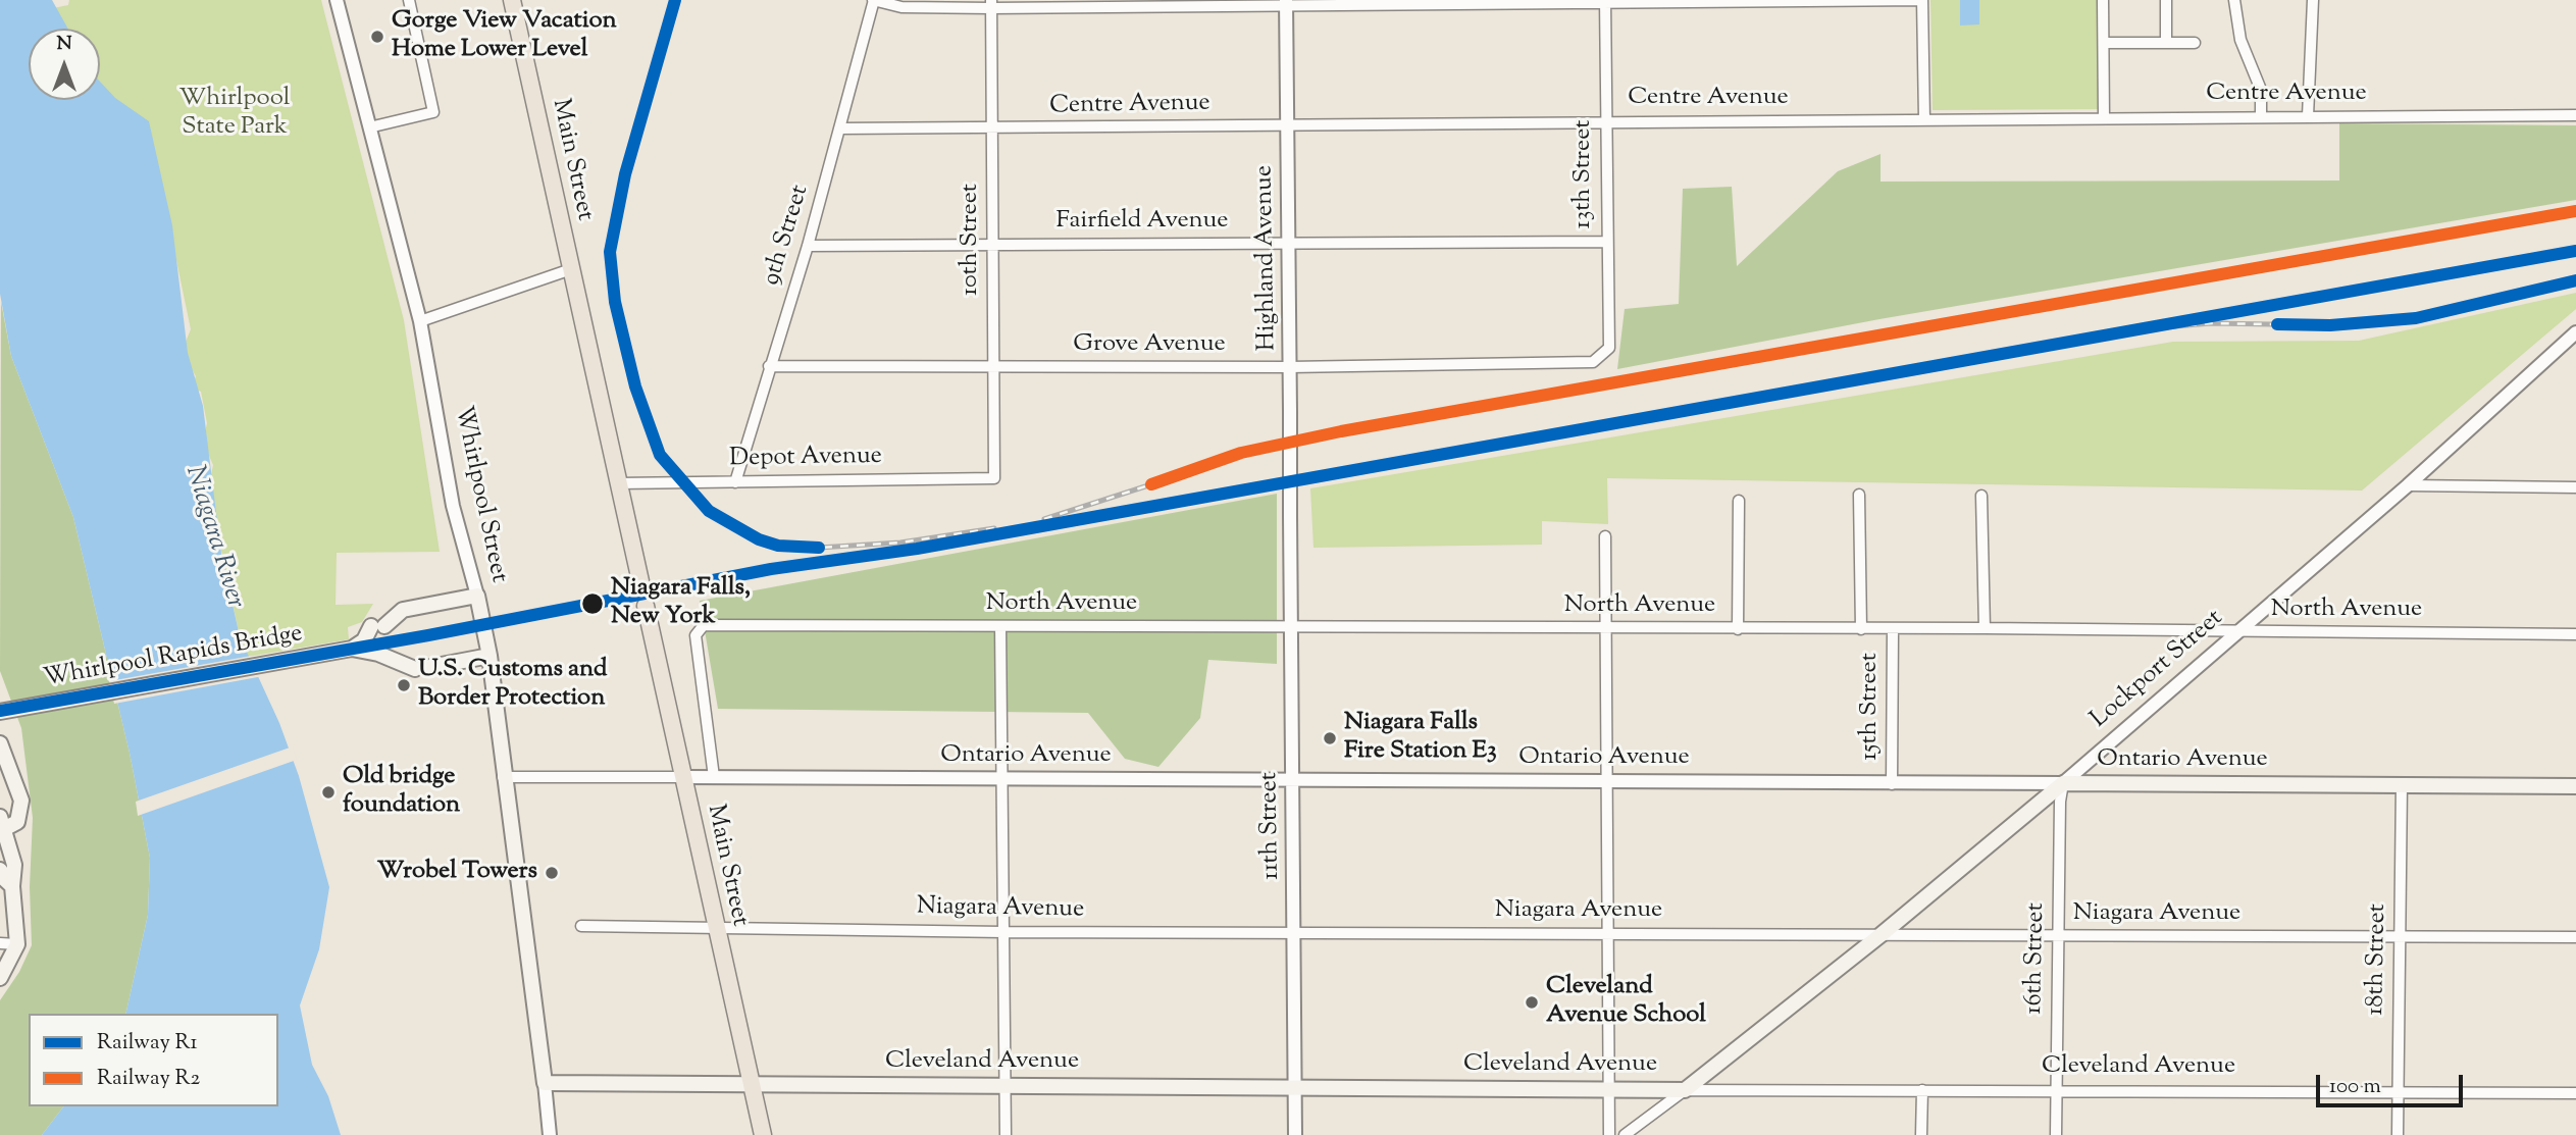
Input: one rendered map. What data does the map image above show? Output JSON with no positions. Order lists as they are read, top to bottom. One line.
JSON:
{"streets":{"main road":["Main Street","Whirlpool Street","Whirlpool Rapids Bridge","Lockport Street","Ontario Avenue","Cleveland Avenue"],"street":["Centre Avenue","13th Street","Fairfield Avenue","9th Street","10th Street","Highland Avenue","Grove Avenue","Depot Avenue","North Avenue","15th Street","11th Street","Niagara Avenue","16th Street","18th Street"]},"crossings":[["Centre Avenue","13th Street"],["Centre Avenue","9th Street"],["Centre Avenue","10th Street"],["Centre Avenue","Highland Avenue"],["Main Street","Depot Avenue"],["Main Street","Ontario Avenue"],["Main Street","Niagara Avenue"],["Main Street","Cleveland Avenue"],["13th Street","Fairfield Avenue"],["13th Street","Grove Avenue"],["Fairfield Avenue","9th Street"],["Fairfield Avenue","10th Street"],["Fairfield Avenue","Highland Avenue"],["9th Street","Grove Avenue"],["9th Street","Depot Avenue"],["10th Street","Grove Avenue"],["10th Street","Depot Avenue"],["Highland Avenue","Grove Avenue"],["Highland Avenue","11th Street"],["Whirlpool Street","Whirlpool Rapids Bridge"],["Whirlpool Street","Ontario Avenue"],["Whirlpool Street","Cleveland Avenue"],["North Avenue","Lockport Street"],["North Avenue","15th Street"],["North Avenue","Ontario Avenue"],["North Avenue","11th Street"],["Lockport Street","Ontario Avenue"],["Lockport Street","Niagara Avenue"],["Lockport Street","16th Street"],["Lockport Street","Cleveland Avenue"],["15th Street","Ontario Avenue"],["Ontario Avenue","11th Street"],["Ontario Avenue","16th Street"],["Ontario Avenue","18th Street"],["11th Street","Niagara Avenue"],["11th Street","Cleveland Avenue"],["Niagara Avenue","16th Street"],["Niagara Avenue","18th Street"],["16th Street","Cleveland Avenue"],["18th Street","Cleveland Avenue"]],"water":["Niagara River"],"parks":["Whirlpool State Park"],"places":["Gorge View Vacation Home Lower Level","Niagara Falls, New York","U.S. Customs and Border Protection","Niagara Falls Fire Station E3","Old bridge foundation","Wrobel Towers","Cleveland Avenue School"],"lines":["rail line R1","rail line R2"],"legend":["Railway R1","Railway R2"],"scale_bar":"100 m","north":"top"}
